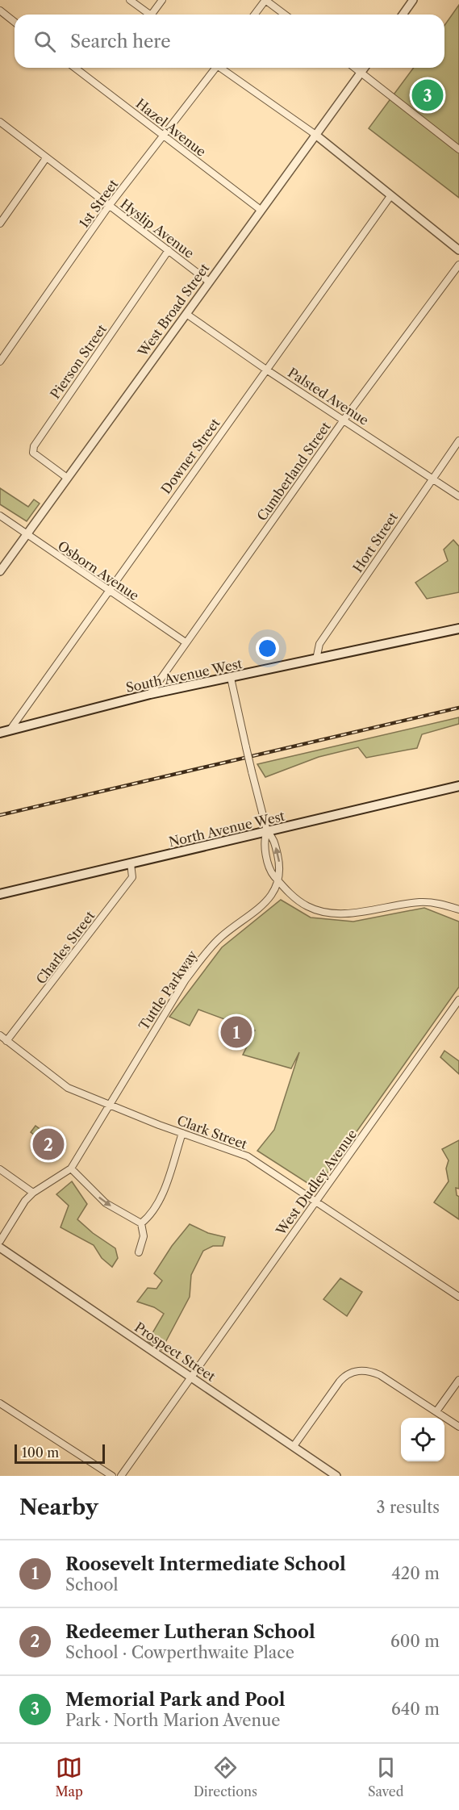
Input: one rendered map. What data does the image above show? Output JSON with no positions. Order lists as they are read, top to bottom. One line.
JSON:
{"streets":{"main road":["South Avenue West","North Avenue West"],"street":["Hazel Avenue","1st Street","Hyslip Avenue","West Broad Street","Pierson Street","Palsted Avenue","Downer Street","Cumberland Street","Hort Street","Osborn Avenue","Charles Street","Tuttle Parkway","Clark Street","West Dudley Avenue","Prospect Street"]},"crossings":[["Hazel Avenue","1st Street"],["Hazel Avenue","West Broad Street"],["1st Street","Hyslip Avenue"],["Hyslip Avenue","West Broad Street"],["Hyslip Avenue","Pierson Street"],["West Broad Street","Pierson Street"],["West Broad Street","Palsted Avenue"],["West Broad Street","Osborn Avenue"],["Palsted Avenue","Downer Street"],["Palsted Avenue","Cumberland Street"],["Palsted Avenue","Hort Street"],["Downer Street","Osborn Avenue"],["Downer Street","South Avenue West"],["Cumberland Street","Osborn Avenue"],["Cumberland Street","South Avenue West"],["Hort Street","South Avenue West"],["South Avenue West","Tuttle Parkway"],["North Avenue West","Charles Street"],["North Avenue West","Tuttle Parkway"],["Charles Street","Clark Street"],["Tuttle Parkway","Clark Street"],["Clark Street","West Dudley Avenue"],["West Dudley Avenue","Prospect Street"]],"scale_bar":"100 m","page":{"search":"Search here","pins":["3","1","2"],"scale":"100 m","heading":["Nearby","3 results"],"list":[{"mark":"1","name":"Roosevelt Intermediate School","note":"School","value":"420 m"},{"mark":"2","name":"Redeemer Lutheran School","note":"School · Cowperthwaite Place","value":"600 m"},{"mark":"3","name":"Memorial Park and Pool","note":"Park · North Marion Avenue","value":"640 m"}],"nav":["Map","Directions","Saved"]}}
